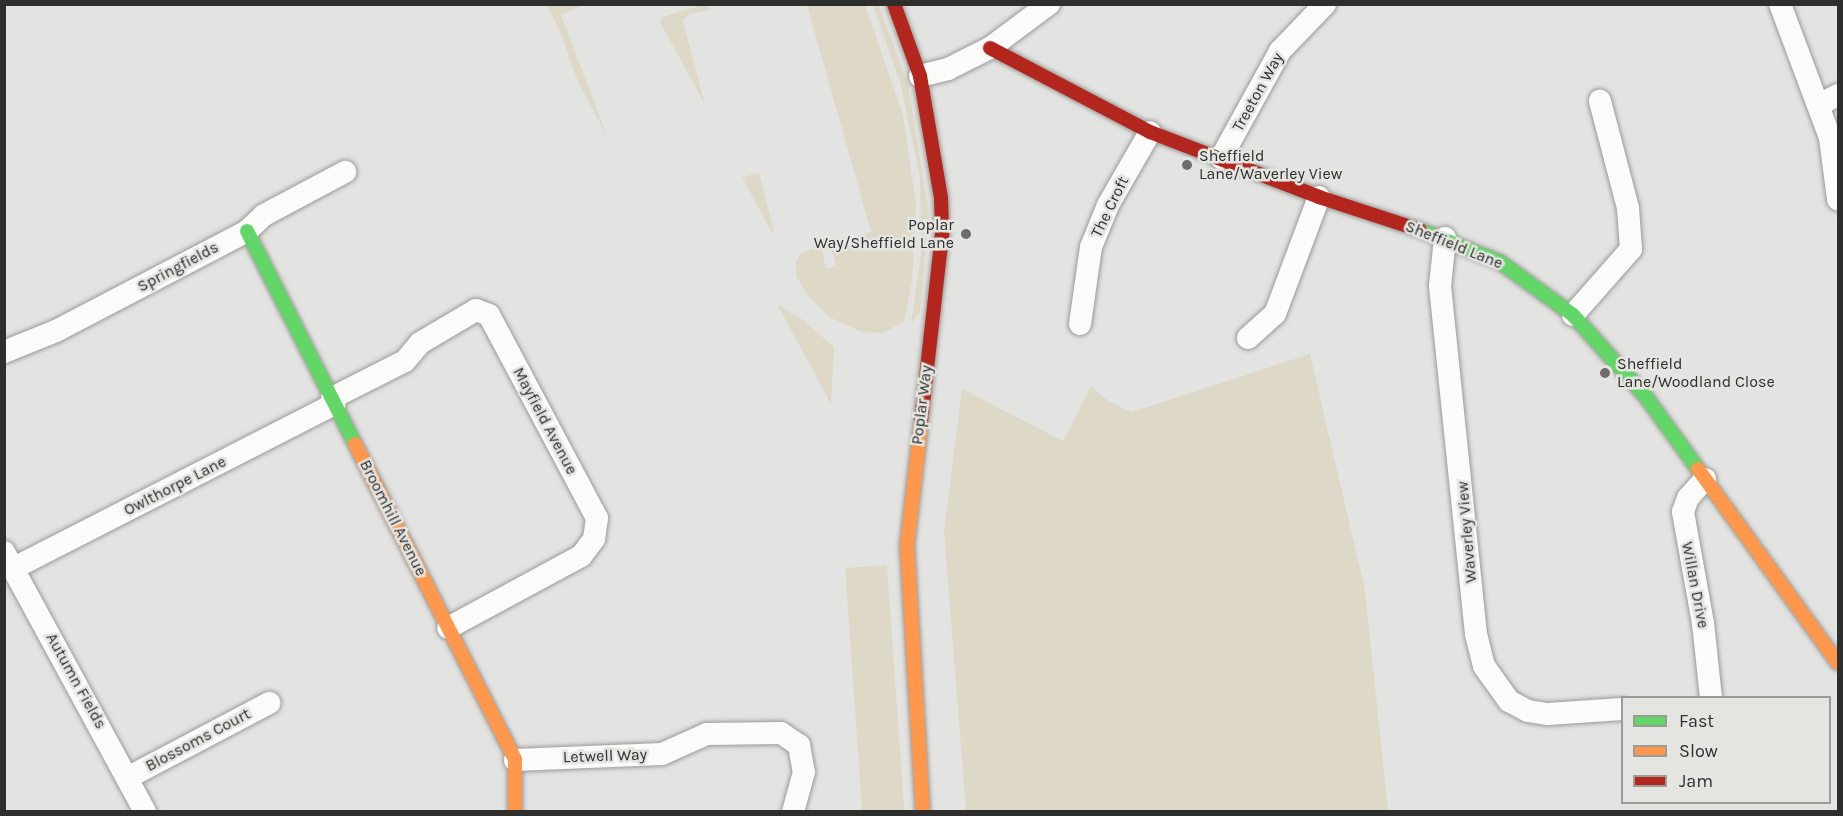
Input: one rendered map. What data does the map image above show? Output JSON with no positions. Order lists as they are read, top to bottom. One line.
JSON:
{"streets":{"street":["Treeton Way","The Croft","Sheffield Lane","Springfields","Poplar Way","Mayfield Avenue","Owlthorpe Lane","Broomhill Avenue","Waverley View","Willan Drive","Autumn Fields","Blossoms Court","Letwell Way"]},"crossings":[["Treeton Way","Sheffield Lane"],["The Croft","Sheffield Lane"],["Sheffield Lane","Waverley View"],["Sheffield Lane","Willan Drive"],["Springfields","Broomhill Avenue"],["Mayfield Avenue","Owlthorpe Lane"],["Mayfield Avenue","Broomhill Avenue"],["Owlthorpe Lane","Broomhill Avenue"],["Owlthorpe Lane","Autumn Fields"],["Broomhill Avenue","Letwell Way"],["Autumn Fields","Blossoms Court"]],"places":["Sheffield Lane/Waverley View","Poplar Way/Sheffield Lane","Sheffield Lane/Woodland Close"],"legend":["Fast","Slow","Jam"]}
